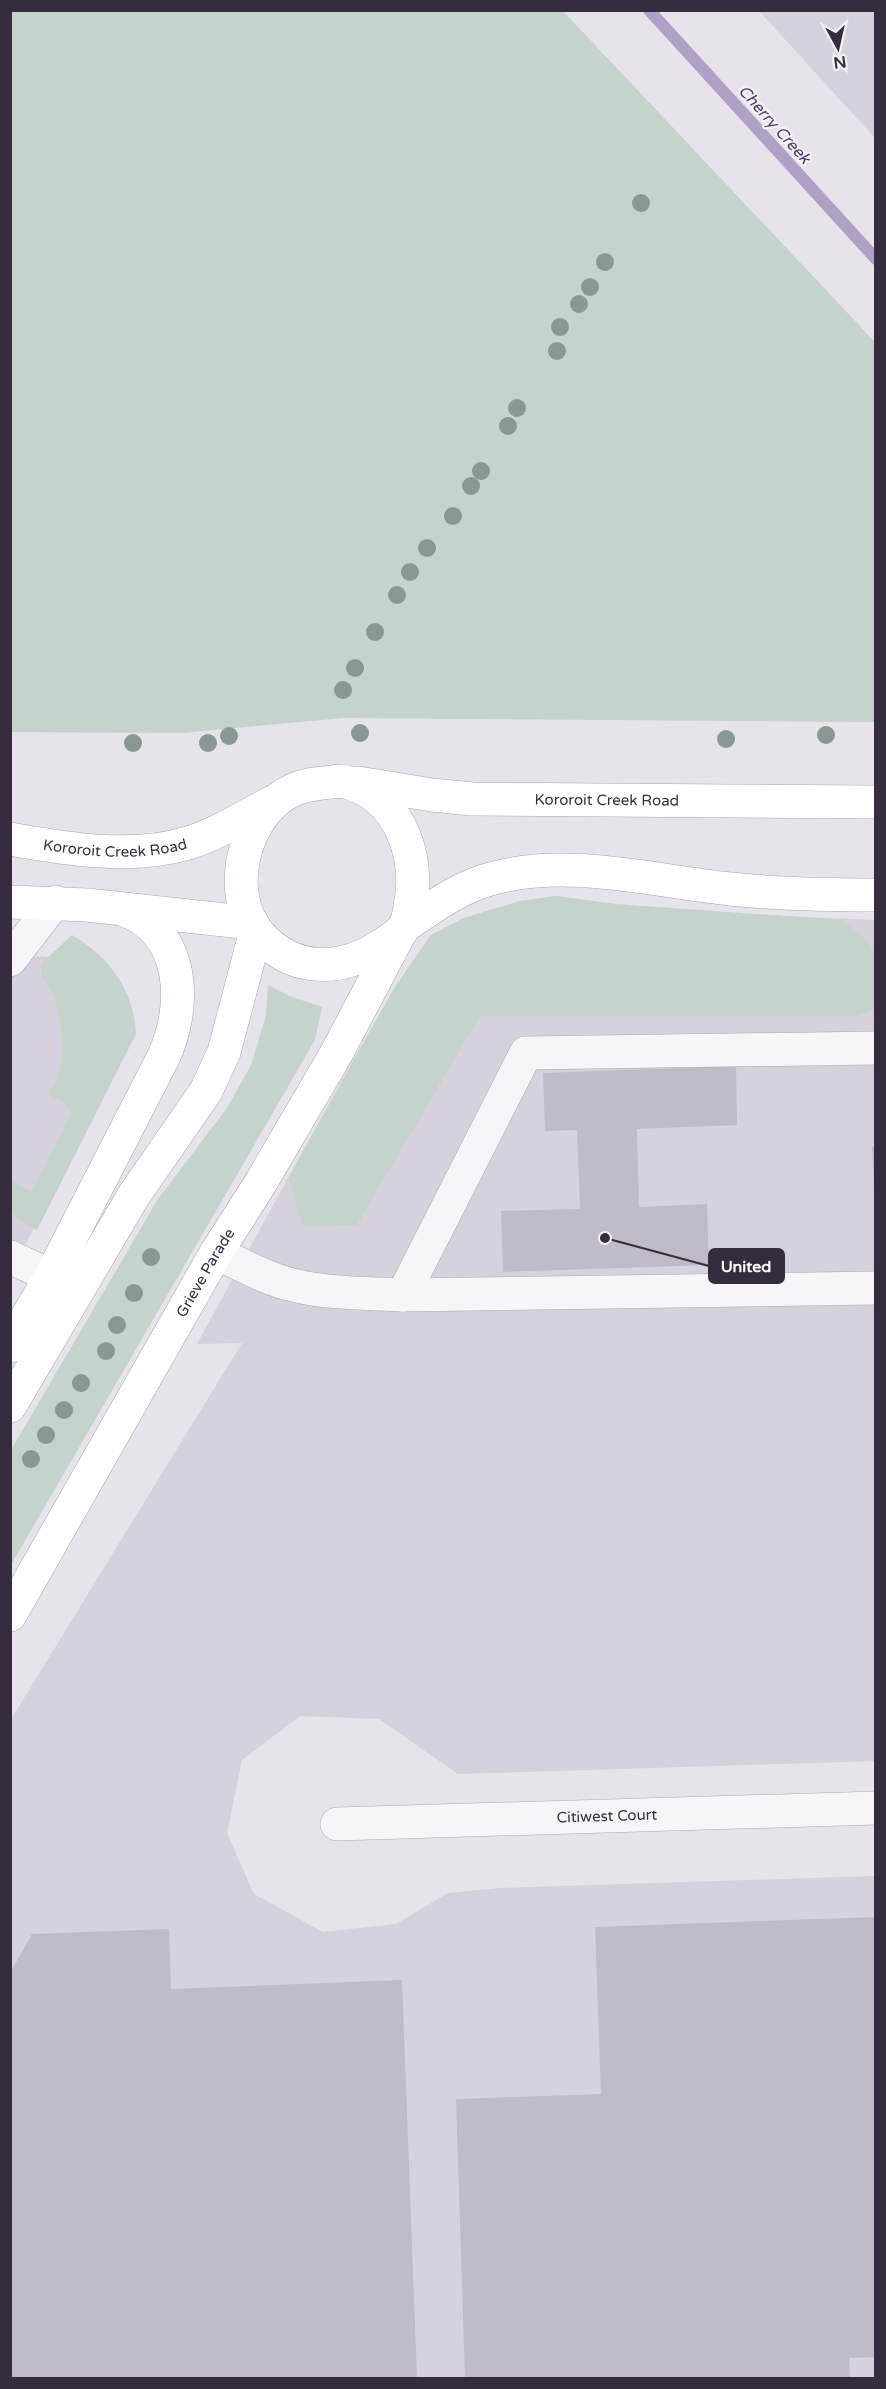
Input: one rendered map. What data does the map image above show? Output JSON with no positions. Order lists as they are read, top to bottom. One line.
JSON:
{"streets":{"main road":["Kororoit Creek Road","Grieve Parade"],"lane":["Citiwest Court"]},"crossings":[["Kororoit Creek Road","Grieve Parade"]],"water":["Cherry Creek"],"places":["United"],"north":"bottom"}
